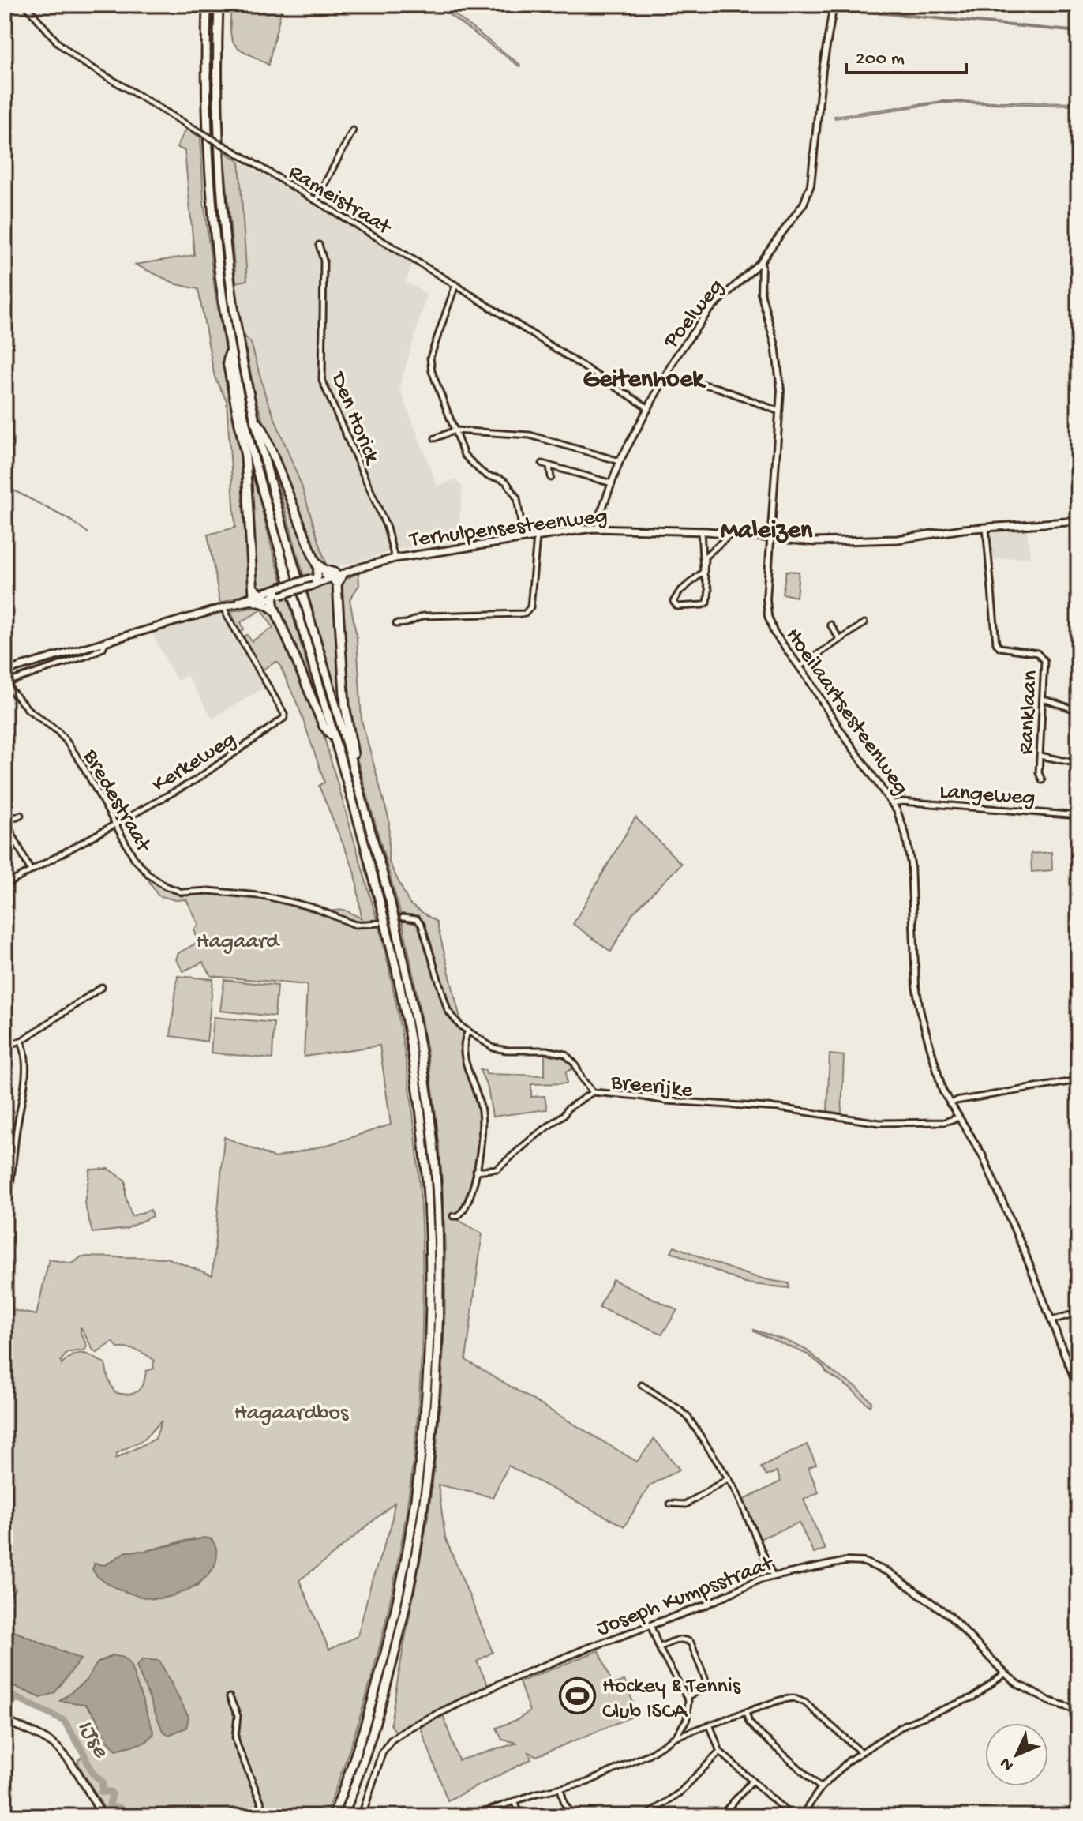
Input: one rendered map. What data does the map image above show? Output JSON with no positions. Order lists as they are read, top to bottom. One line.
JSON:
{"streets":{"main road":["Terhulpensesteenweg"],"street":["Rameistraat","Poelweg","Den Horick","Hoeilaartsesteenweg","Ranklaan","Kerkeweg","Langeweg","Bredestraat","Breerijke","Joseph Kumpsstraat"]},"crossings":[["Rameistraat","Poelweg"],["Poelweg","Terhulpensesteenweg"],["Poelweg","Hoeilaartsesteenweg"],["Den Horick","Terhulpensesteenweg"],["Terhulpensesteenweg","Hoeilaartsesteenweg"],["Terhulpensesteenweg","Ranklaan"],["Hoeilaartsesteenweg","Langeweg"],["Hoeilaartsesteenweg","Breerijke"],["Kerkeweg","Bredestraat"]],"districts":["Geitenhoek","Maleizen"],"water":["IJse"],"parks":["Hagaard","Hagaardbos"],"places":{"sports":["Hockey & Tennis Club ISCA"]},"scale_bar":"200 m","north":"bottom left"}
